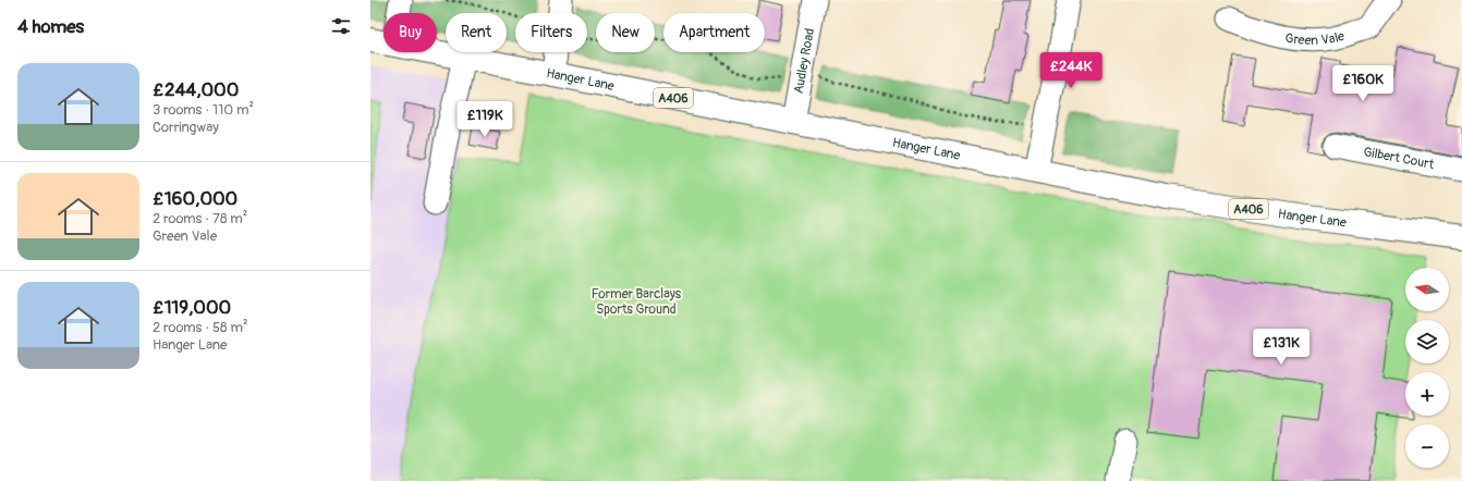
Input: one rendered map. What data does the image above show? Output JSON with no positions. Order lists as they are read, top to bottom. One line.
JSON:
{"streets":{"highway":["Hanger Lane","A406"],"street":["Green Vale","Audley Road","Gilbert Court"]},"crossings":[["Audley Road","Hanger Lane"]],"parks":["Former Barclays Sports Ground"],"north":"left","page":{"heading":"4 homes","chip":["Buy","Rent","Filters","New","Apartment"],"list":[{"name":"£244,000","note":"3 rooms · 110 m² · Corringway"},{"name":"£160,000","note":"2 rooms · 78 m² · Green Vale"},{"name":"£119,000","note":"2 rooms · 58 m² · Hanger Lane"}],"price":["£244K","£160K","£119K","£131K"],"map_buttons":["+","−"]}}
